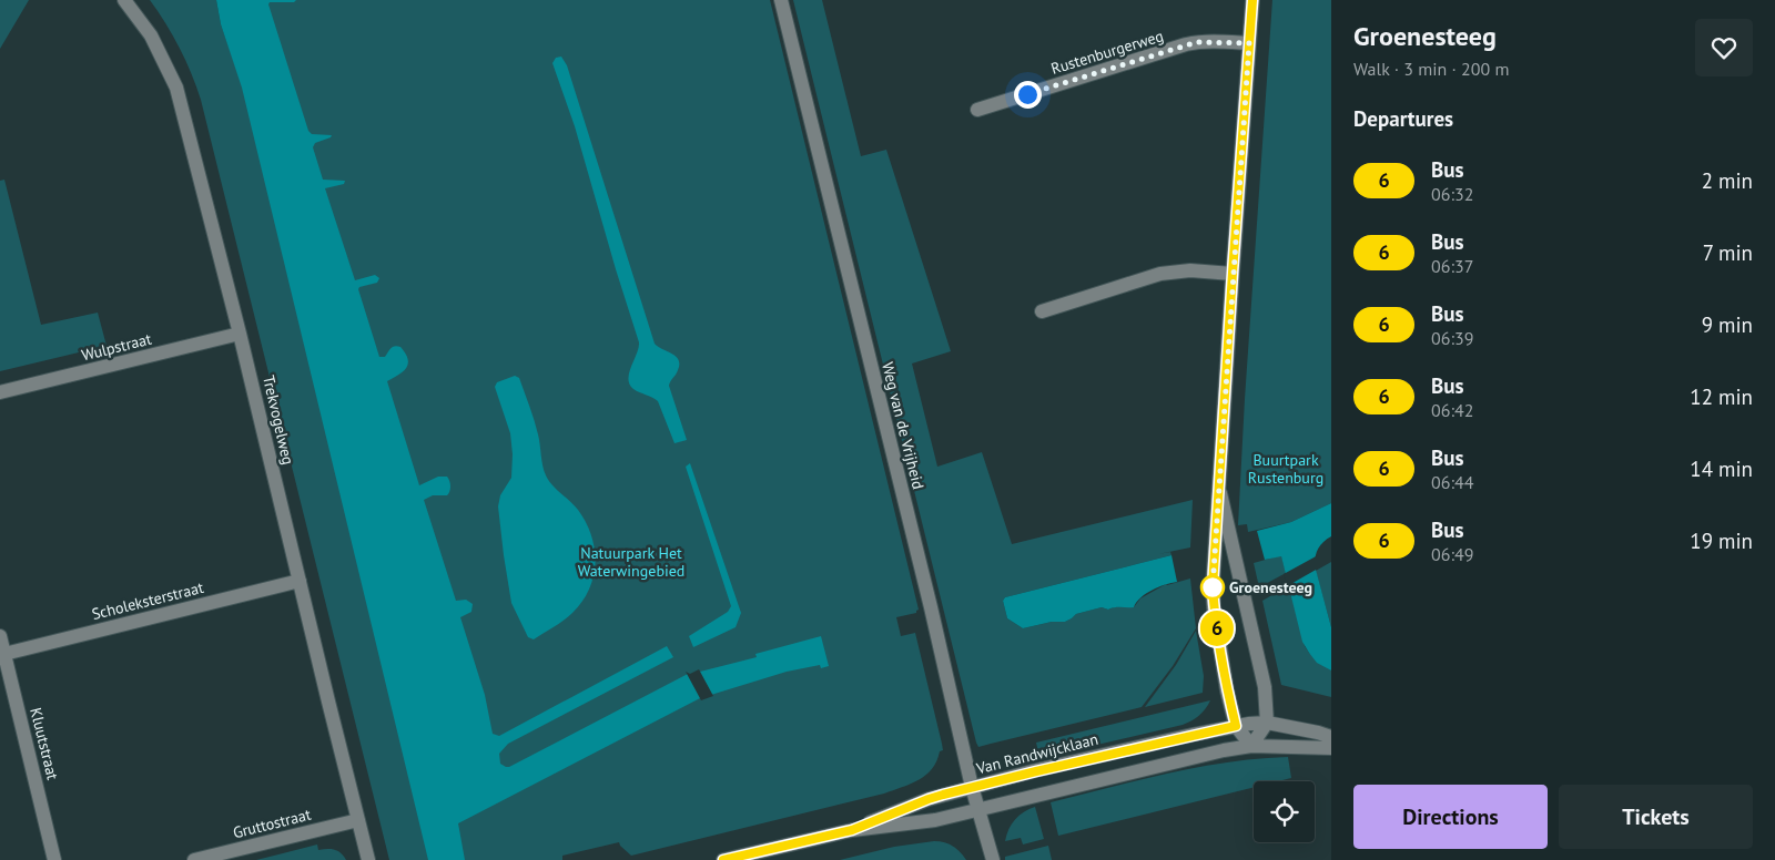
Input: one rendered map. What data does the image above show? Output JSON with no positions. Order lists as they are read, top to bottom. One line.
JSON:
{"streets":{"street":["Rustenburgerweg","Wulpstraat","Trekvogelweg","Weg van de Vrijheid","Scholeksterstraat","Kluutstraat","Van Randwijcklaan","Gruttostraat"]},"crossings":[["Wulpstraat","Trekvogelweg"],["Trekvogelweg","Scholeksterstraat"],["Trekvogelweg","Gruttostraat"],["Weg van de Vrijheid","Van Randwijcklaan"],["Scholeksterstraat","Kluutstraat"]],"parks":["Buurtpark Rustenburg","Natuurpark Het Waterwingebied"],"places":["Groenesteeg"],"lines":["bus line 6"],"page":{"on_map":"6","heading":[["Groenesteeg","Walk · 3 min · 200 m"],"Departures"],"list":[{"mark":"6","name":"Bus","note":"06:32","value":"2 min"},{"mark":"6","name":"Bus","note":"06:37","value":"7 min"},{"mark":"6","name":"Bus","note":"06:39","value":"9 min"},{"mark":"6","name":"Bus","note":"06:42","value":"12 min"},{"mark":"6","name":"Bus","note":"06:44","value":"14 min"},{"mark":"6","name":"Bus","note":"06:49","value":"19 min"}],"buttons":["Directions","Tickets"]}}
